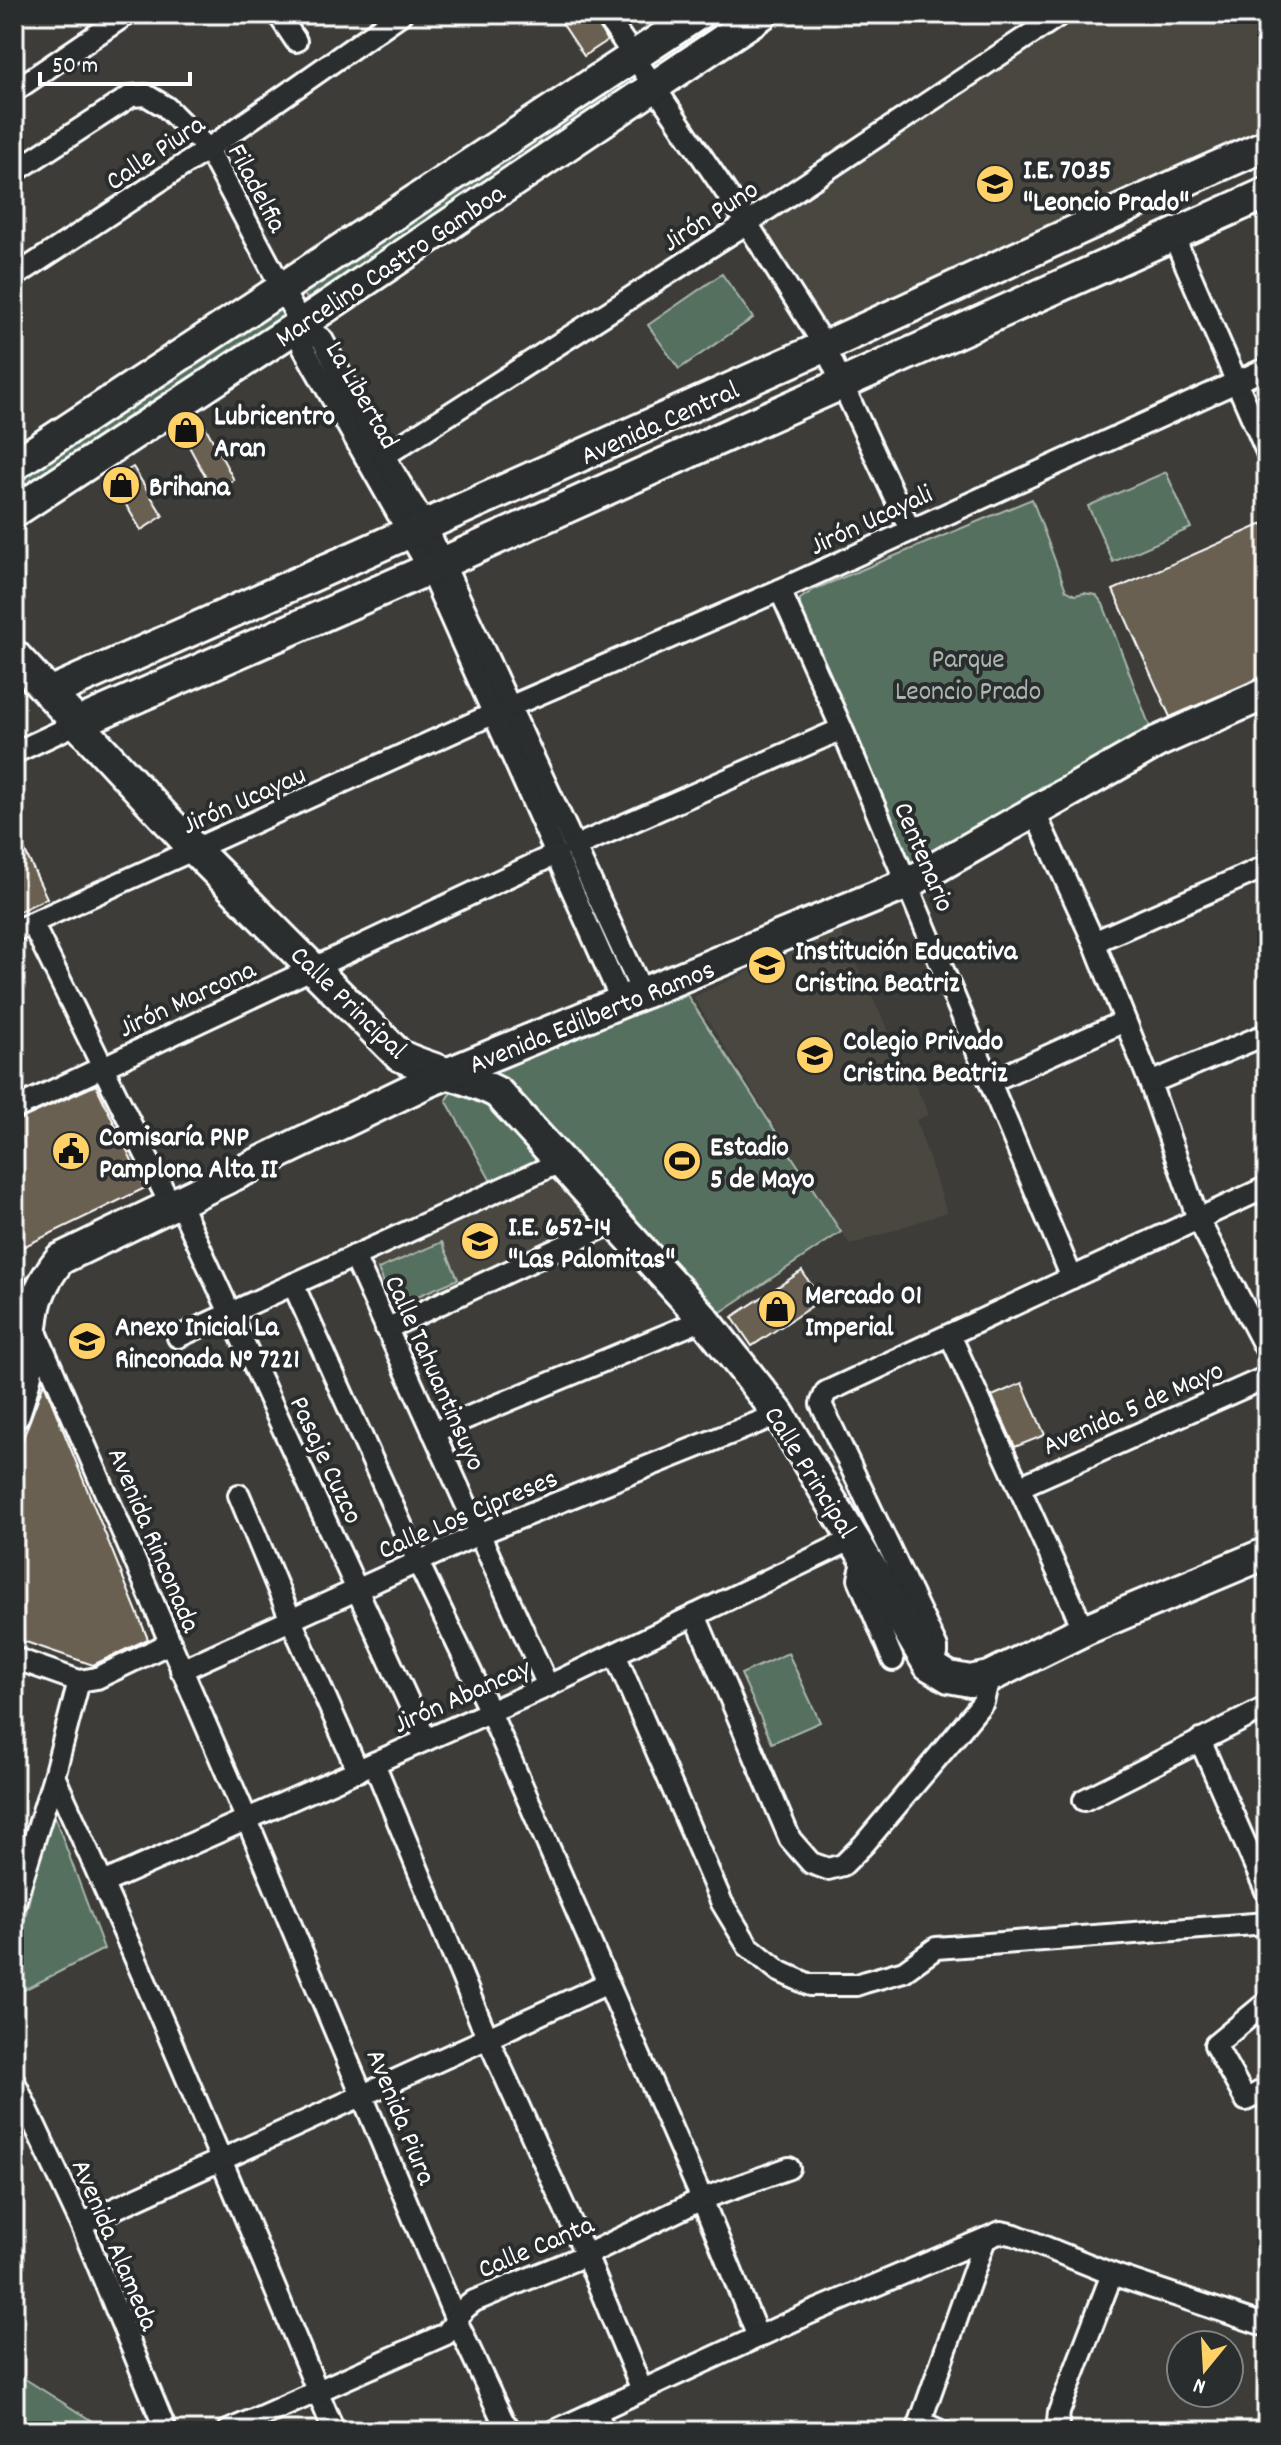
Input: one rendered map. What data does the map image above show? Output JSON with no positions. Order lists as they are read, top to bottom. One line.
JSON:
{"streets":{"main road":["Marcelino Castro Gamboa","Avenida Central","Calle Principal","Avenida Edilberto Ramos"],"street":["Calle Piura","Filadelfia","Jirón Puno","La Libertad","Jirón Ucayali","Jirón Ucayau","Centenario","Jirón Marcona","Calle Tahuantinsuyo","Avenida 5 de Mayo","Pasaje Cuzco","Calle Los Cipreses","Avenida Rinconada","Jirón Abancay","Avenida Piura","Avenida Alameda","Calle Canta"]},"crossings":[["Calle Piura","Filadelfia"],["Filadelfia","Marcelino Castro Gamboa"],["Filadelfia","La Libertad"],["Jirón Puno","La Libertad"],["Marcelino Castro Gamboa","La Libertad"],["La Libertad","Avenida Central"],["La Libertad","Jirón Ucayali"],["La Libertad","Jirón Ucayau"],["La Libertad","Jirón Marcona"],["La Libertad","Avenida Edilberto Ramos"],["Avenida Central","Calle Principal"],["Jirón Ucayali","Jirón Ucayau"],["Jirón Ucayali","Centenario"],["Jirón Ucayau","Calle Principal"],["Jirón Ucayau","Pasaje Cuzco"],["Centenario","Jirón Marcona"],["Centenario","Avenida Edilberto Ramos"],["Jirón Marcona","Calle Principal"],["Jirón Marcona","Pasaje Cuzco"],["Calle Principal","Avenida Edilberto Ramos"],["Calle Principal","Calle Los Cipreses"],["Calle Principal","Jirón Abancay"],["Avenida Edilberto Ramos","Pasaje Cuzco"],["Avenida Edilberto Ramos","Avenida Rinconada"],["Calle Tahuantinsuyo","Calle Los Cipreses"],["Calle Tahuantinsuyo","Jirón Abancay"],["Pasaje Cuzco","Calle Los Cipreses"],["Pasaje Cuzco","Jirón Abancay"],["Calle Los Cipreses","Avenida Rinconada"],["Avenida Rinconada","Jirón Abancay"],["Avenida Rinconada","Avenida Piura"],["Jirón Abancay","Avenida Piura"],["Avenida Piura","Calle Canta"]],"parks":["Parque Leoncio Prado"],"places":{"school or university":["I.E. 7035 \"Leoncio Prado\"","Institución Educativa Cristina Beatriz","Colegio Privado Cristina Beatriz","I.E. 652-14 \"Las Palomitas\"","Anexo Inicial La Rinconada N° 7221"],"shop":["Lubricentro Aran","Brihana","Mercado 01 Imperial"],"public building":["Comisaría PNP Pamplona Alta II"],"sports":["Estadio 5 de Mayo"]},"scale_bar":"50 m","north":"bottom"}
